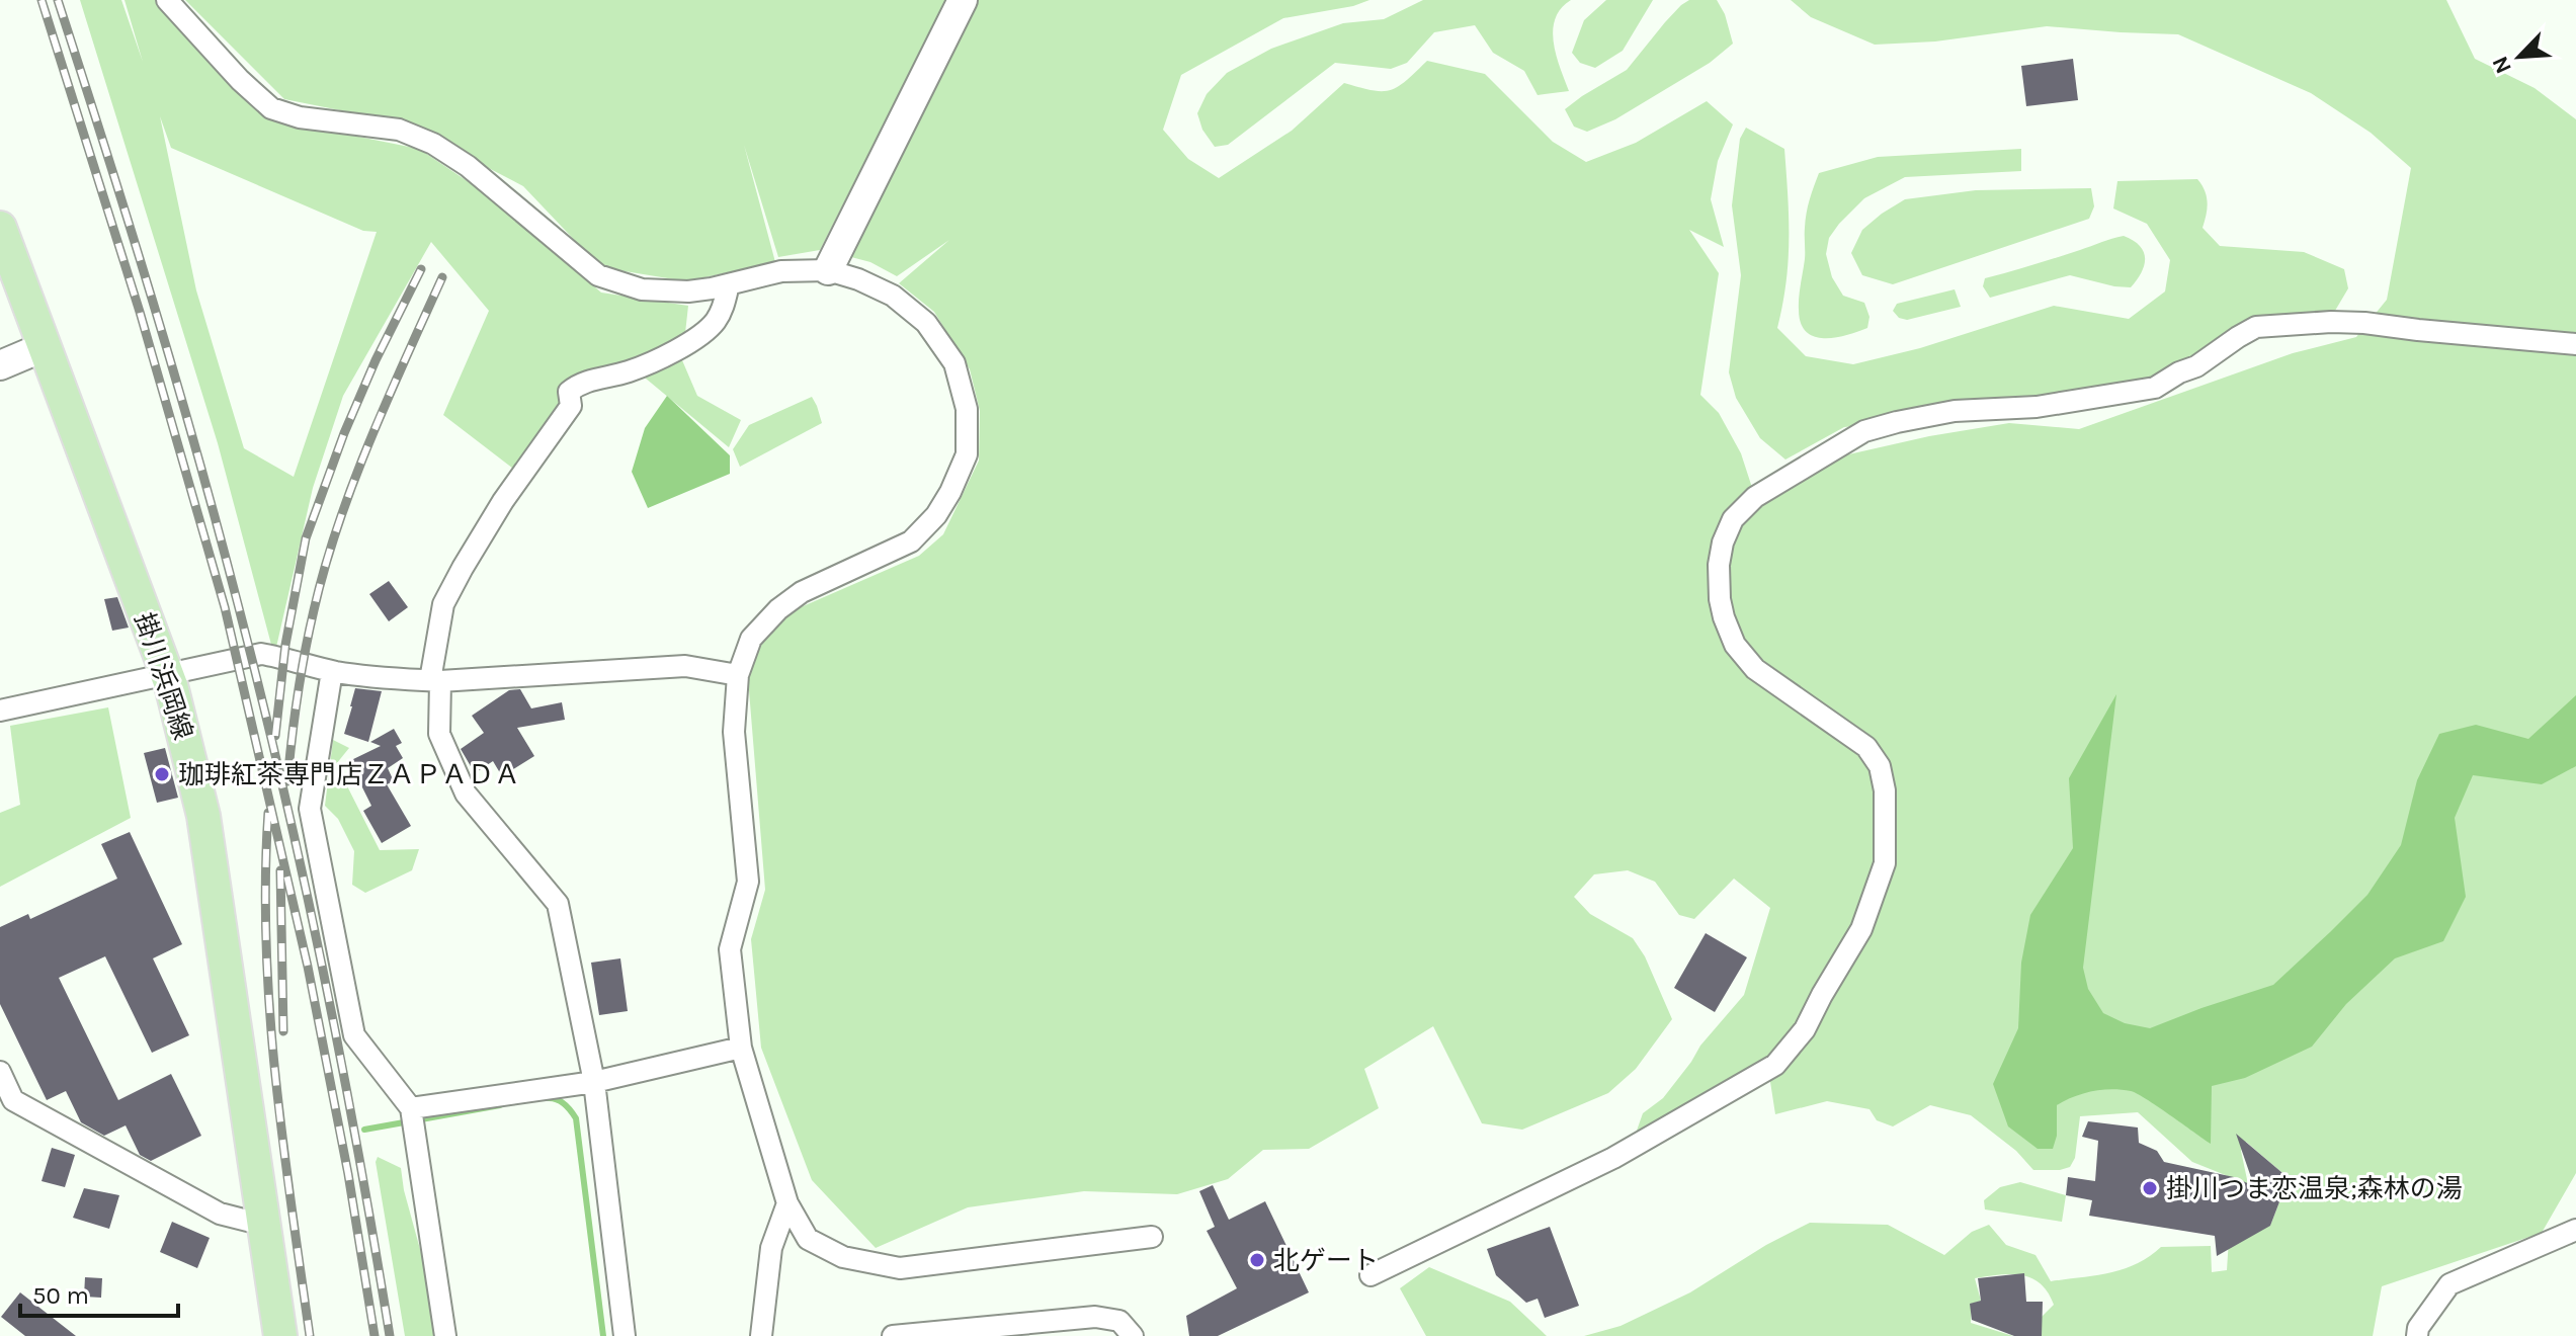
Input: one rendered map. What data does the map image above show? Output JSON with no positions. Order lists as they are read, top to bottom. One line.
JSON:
{"streets":{"main road":["掛川浜岡線"]},"places":["珈琲紅茶専門店ＺＡＰＡＤＡ","掛川つま恋温泉;森林の湯","北ゲート"],"scale_bar":"50 m","north":"bottom left"}
